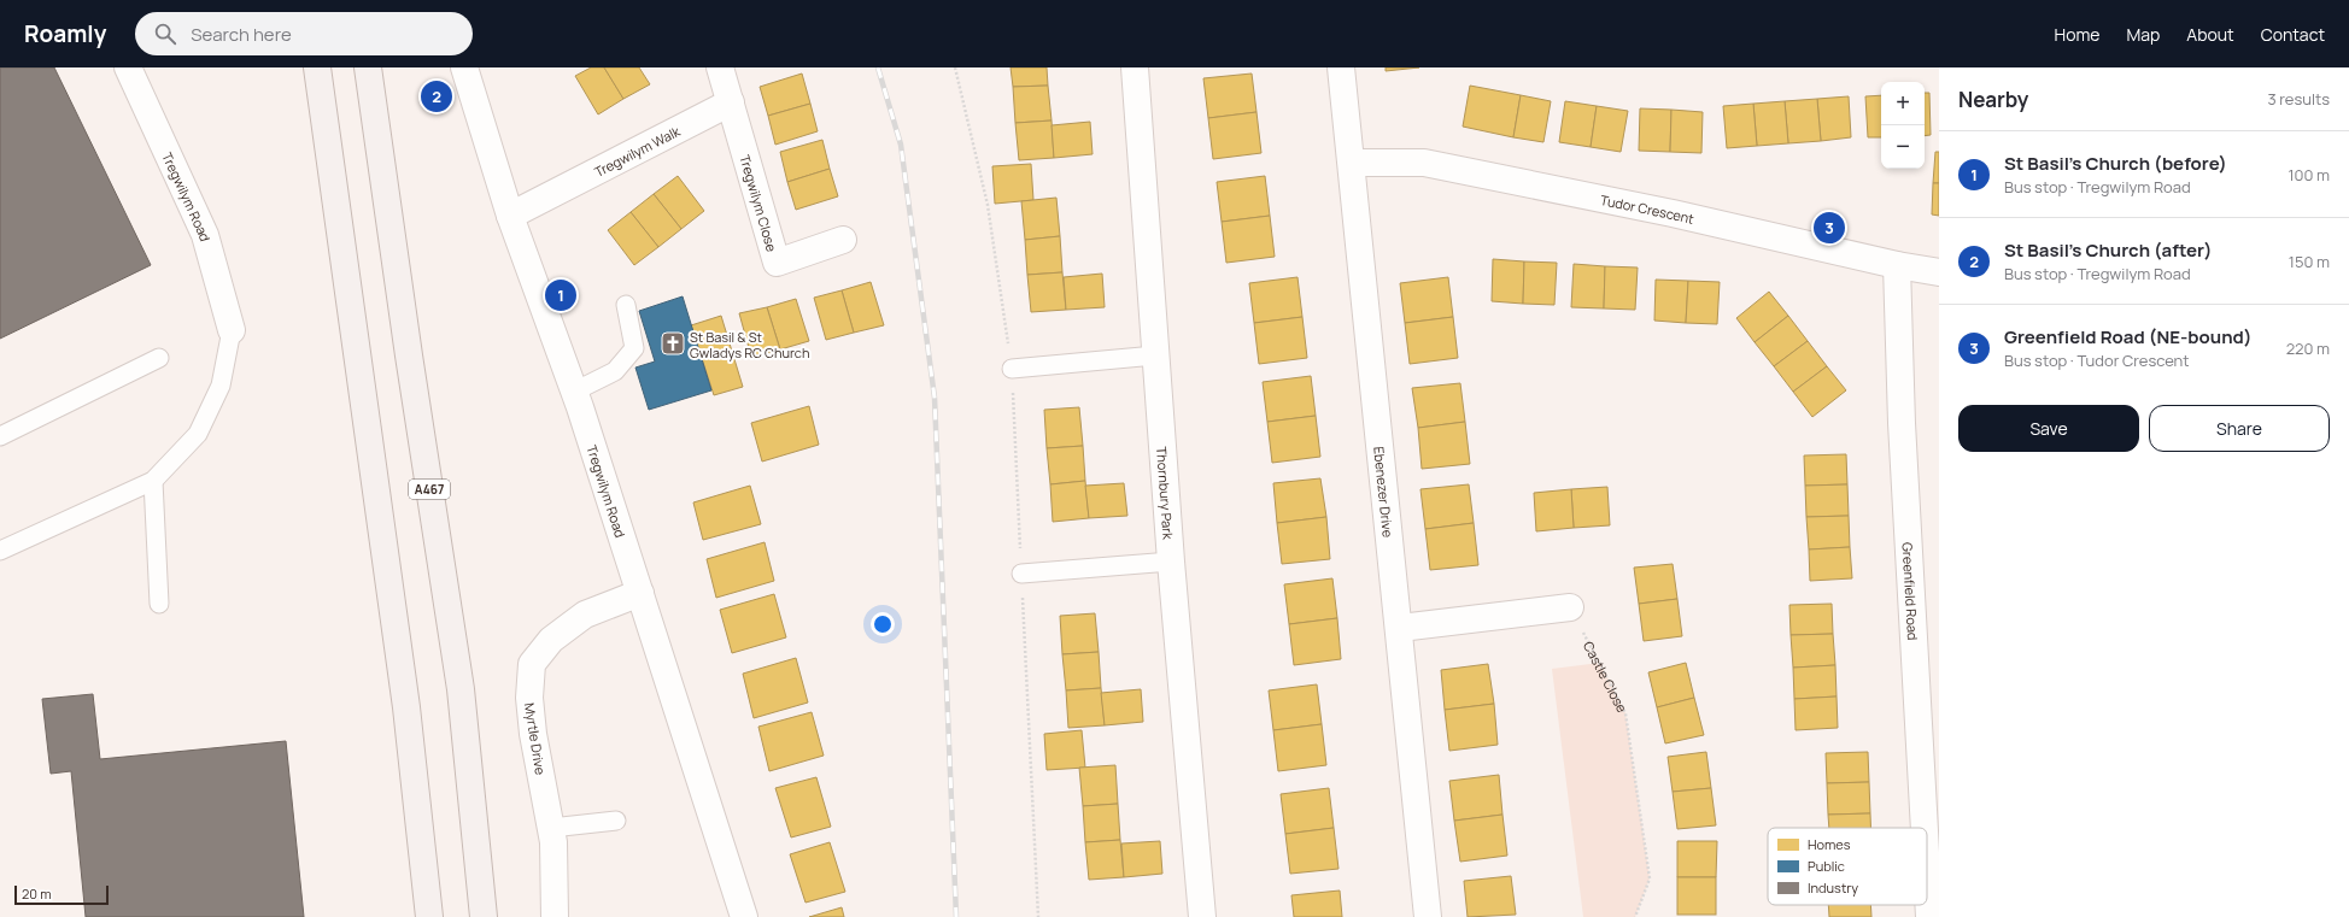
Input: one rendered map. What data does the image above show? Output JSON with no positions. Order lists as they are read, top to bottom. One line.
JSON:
{"streets":{"main road":["A467"],"street":["Tregwilym Walk","Tregwilym Road","Tregwilym Close","Tudor Crescent","Ebenezer Drive","Thornbury Park","Greenfield Road","Myrtle Drive"],"path":["Castle Close"]},"crossings":[["Tregwilym Walk","Tregwilym Road"],["Tregwilym Walk","Tregwilym Close"],["Tregwilym Road","Myrtle Drive"],["Tudor Crescent","Ebenezer Drive"],["Tudor Crescent","Greenfield Road"]],"places":{"church":["St Basil & St Gwladys RC Church"]},"legend":["Homes","Public","Industry"],"scale_bar":"20 m","page":{"header":"Roamly","search":"Search here","nav":["Home","Map","About","Contact"],"heading":["Nearby","3 results"],"pins":["2","3","1"],"map_buttons":["+","−"],"list":[{"mark":"1","name":"St Basil's Church (before)","note":"Bus stop · Tregwilym Road","value":"100 m"},{"mark":"2","name":"St Basil's Church (after)","note":"Bus stop · Tregwilym Road","value":"150 m"},{"mark":"3","name":"Greenfield Road (NE-bound)","note":"Bus stop · Tudor Crescent","value":"220 m"}],"buttons":["Save","Share"],"scale":"20 m"}}
